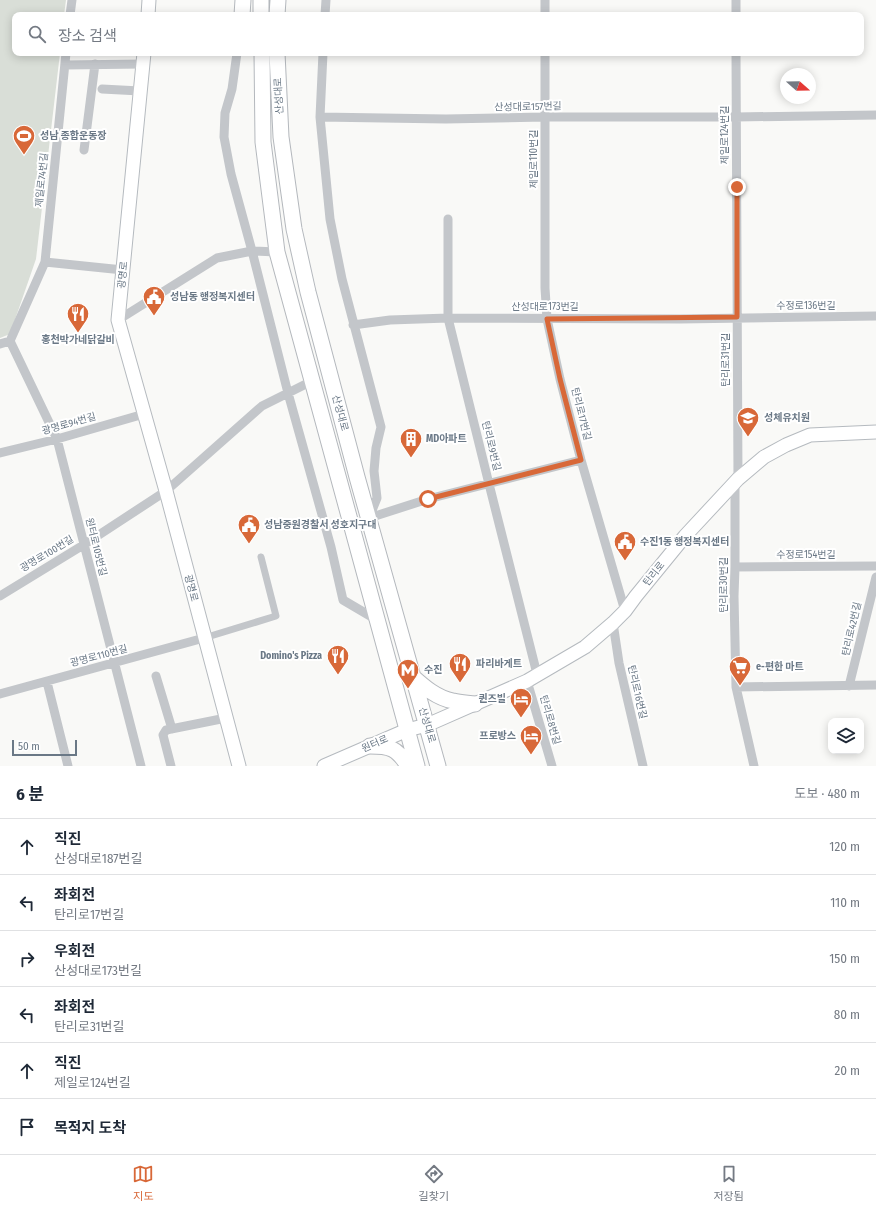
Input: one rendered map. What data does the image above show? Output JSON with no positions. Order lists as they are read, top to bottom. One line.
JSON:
{"streets":{"main road":["산성대로","광명로","탄리로","원터로"],"street":["산성대로157번길","제일로124번길","제일로110번길","제일로74번길","수정로136번길","산성대로173번길","탄리로31번길","탄리로17번길","광명로94번길","탄리로9번길","원터로105번길","광명로100번길","수정로154번길","탄리로30번길","탄리로42번길","광명로110번길","탄리로16번길","탄리로8번길"]},"crossings":[["산성대로","탄리로"],["산성대로","원터로"],["산성대로157번길","제일로124번길"],["산성대로157번길","제일로110번길"],["제일로124번길","탄리로31번길"],["제일로110번길","탄리로17번길"],["제일로74번길","원터로105번길"],["광명로","광명로94번길"],["광명로","광명로100번길"],["광명로","광명로110번길"],["수정로136번길","산성대로173번길"],["수정로136번길","탄리로31번길"],["산성대로173번길","탄리로31번길"],["산성대로173번길","탄리로17번길"],["산성대로173번길","탄리로9번길"],["탄리로31번길","탄리로"],["탄리로31번길","탄리로30번길"],["탄리로17번길","탄리로"],["광명로94번길","원터로105번길"],["탄리로9번길","탄리로"],["탄리로9번길","탄리로8번길"],["원터로105번길","광명로100번길"],["원터로105번길","광명로110번길"],["수정로154번길","탄리로30번길"],["탄리로","탄리로30번길"],["탄리로","탄리로16번길"],["탄리로","탄리로8번길"],["탄리로","원터로"]],"places":{"sports":["성남 종합운동장"],"public building":["성남동 행정복지센터","성남중원경찰서 성호지구대","수진1동 행정복지센터"],"restaurant":["홍천박가네닭갈비","Domino's Pizza","파리바게트"],"school or university":["성체유치원"],"building":["MD아파트"],"supermarket":["e-편한 마트"],"metro station":["수진"],"hotel":["퀸즈빌","프로방스"]},"scale_bar":"50 m","north":"right","page":{"search":"장소 검색","scale":"50 m","heading":["6 분","도보 · 480 m"],"list":[["직진","산성대로187번길","120 m"],["좌회전","탄리로17번길","110 m"],["우회전","산성대로173번길","150 m"],["좌회전","탄리로31번길","80 m"],["직진","제일로124번길","20 m"],"목적지 도착"],"nav":["지도","길찾기","저장됨"]}}
